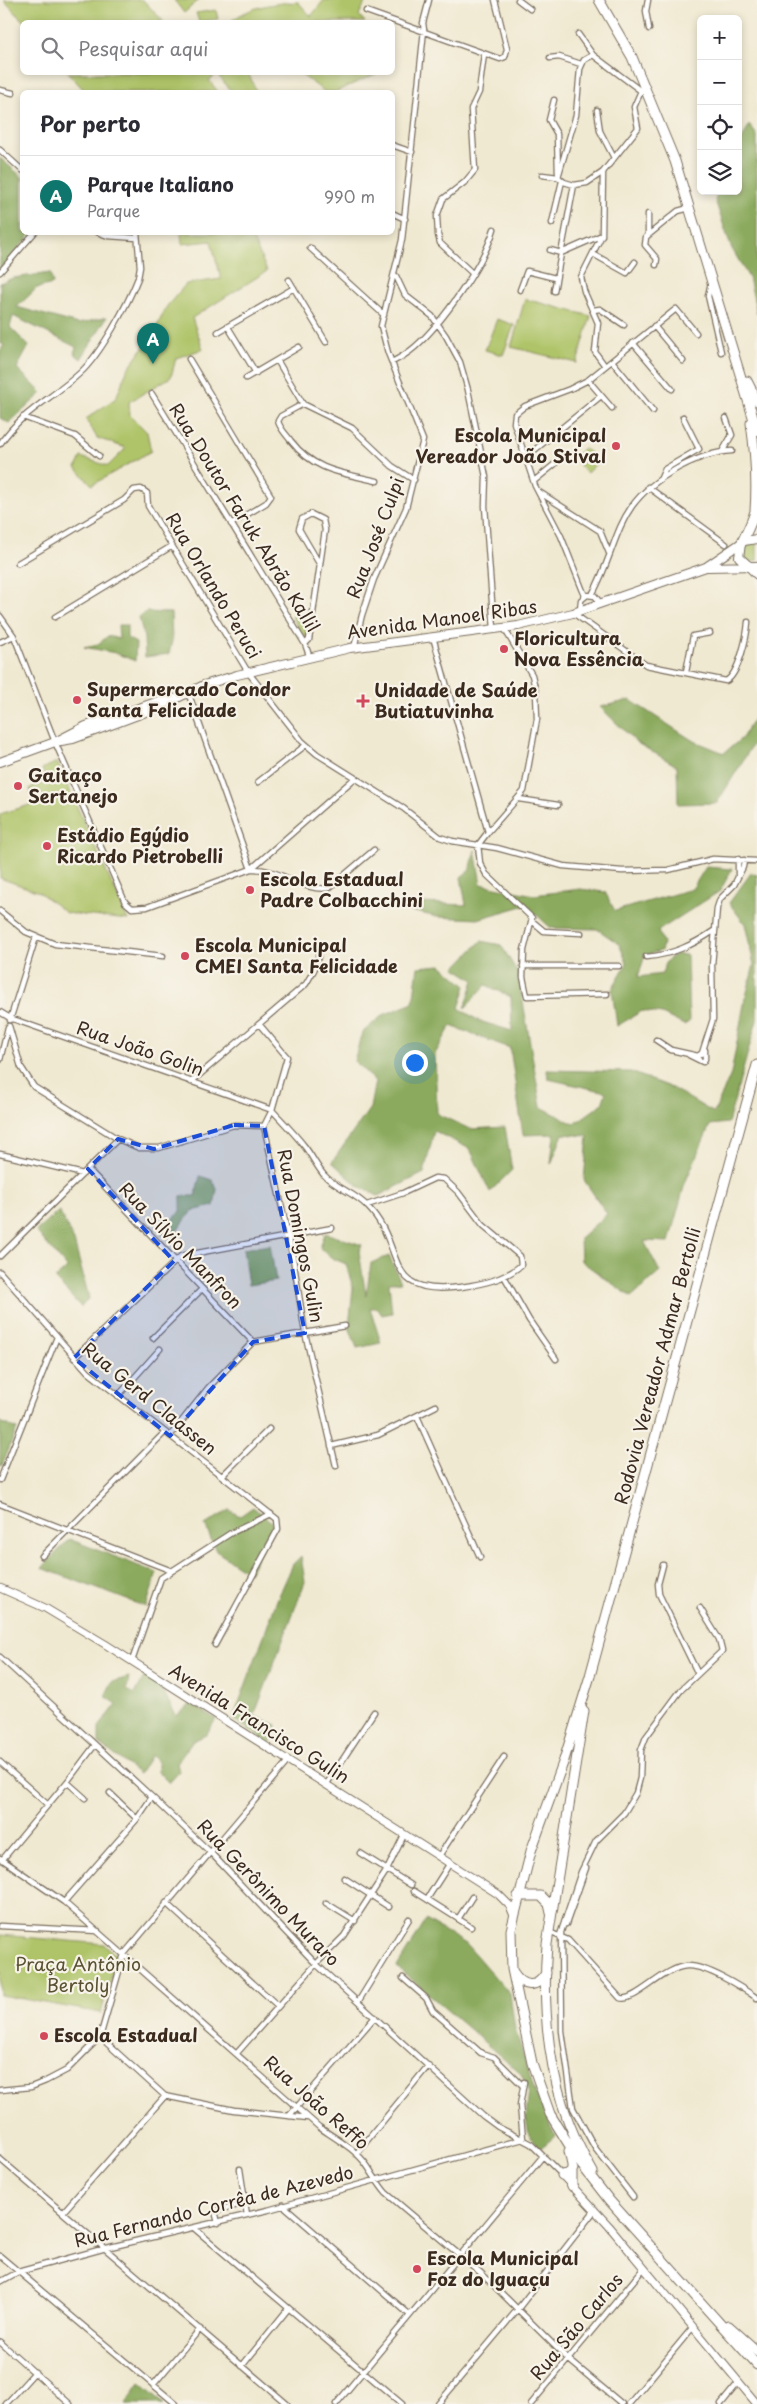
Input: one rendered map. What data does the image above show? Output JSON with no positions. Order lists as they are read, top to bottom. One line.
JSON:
{"streets":{"highway":["Rodovia Vereador Admar Bertolli"],"main road":["Avenida Manoel Ribas"],"street":["Rua Doutor Faruk Abrão Kallil","Rua José Culpi","Rua Orlando Peruci","Rua João Golin","Rua Domingos Gulin","Rua Sílvio Manfron","Rua Gerd Claassen","Avenida Francisco Gulin","Rua Gerônimo Muraro","Rua João Reffo","Rua Fernando Corrêa de Azevedo","Rua São Carlos"]},"crossings":[["Rua Doutor Faruk Abrão Kallil","Avenida Manoel Ribas"],["Rua José Culpi","Avenida Manoel Ribas"],["Rua Orlando Peruci","Avenida Manoel Ribas"],["Rodovia Vereador Admar Bertolli","Avenida Francisco Gulin"],["Rua Gerônimo Muraro","Rua Fernando Corrêa de Azevedo"],["Rua João Reffo","Rua Fernando Corrêa de Azevedo"],["Rua João Reffo","Rua São Carlos"]],"parks":["Praça Antônio Bertoly"],"places":{"other":["Escola Municipal Vereador João Stival","Floricultura Nova Essência","Supermercado Condor Santa Felicidade","Gaitaço Sertanejo","Estádio Egýdio Ricardo Pietrobelli","Escola Estadual Padre Colbacchini","Escola Municipal CMEI Santa Felicidade","Escola Estadual","Escola Municipal Foz do Iguaçu"],"health":["Unidade de Saúde Butiatuvinha"]},"page":{"map_buttons":["+","−"],"search":"Pesquisar aqui","heading":"Por perto","list":[{"mark":"A","name":"Parque Italiano","note":"Parque","value":"990 m"}],"pins":"A"}}
